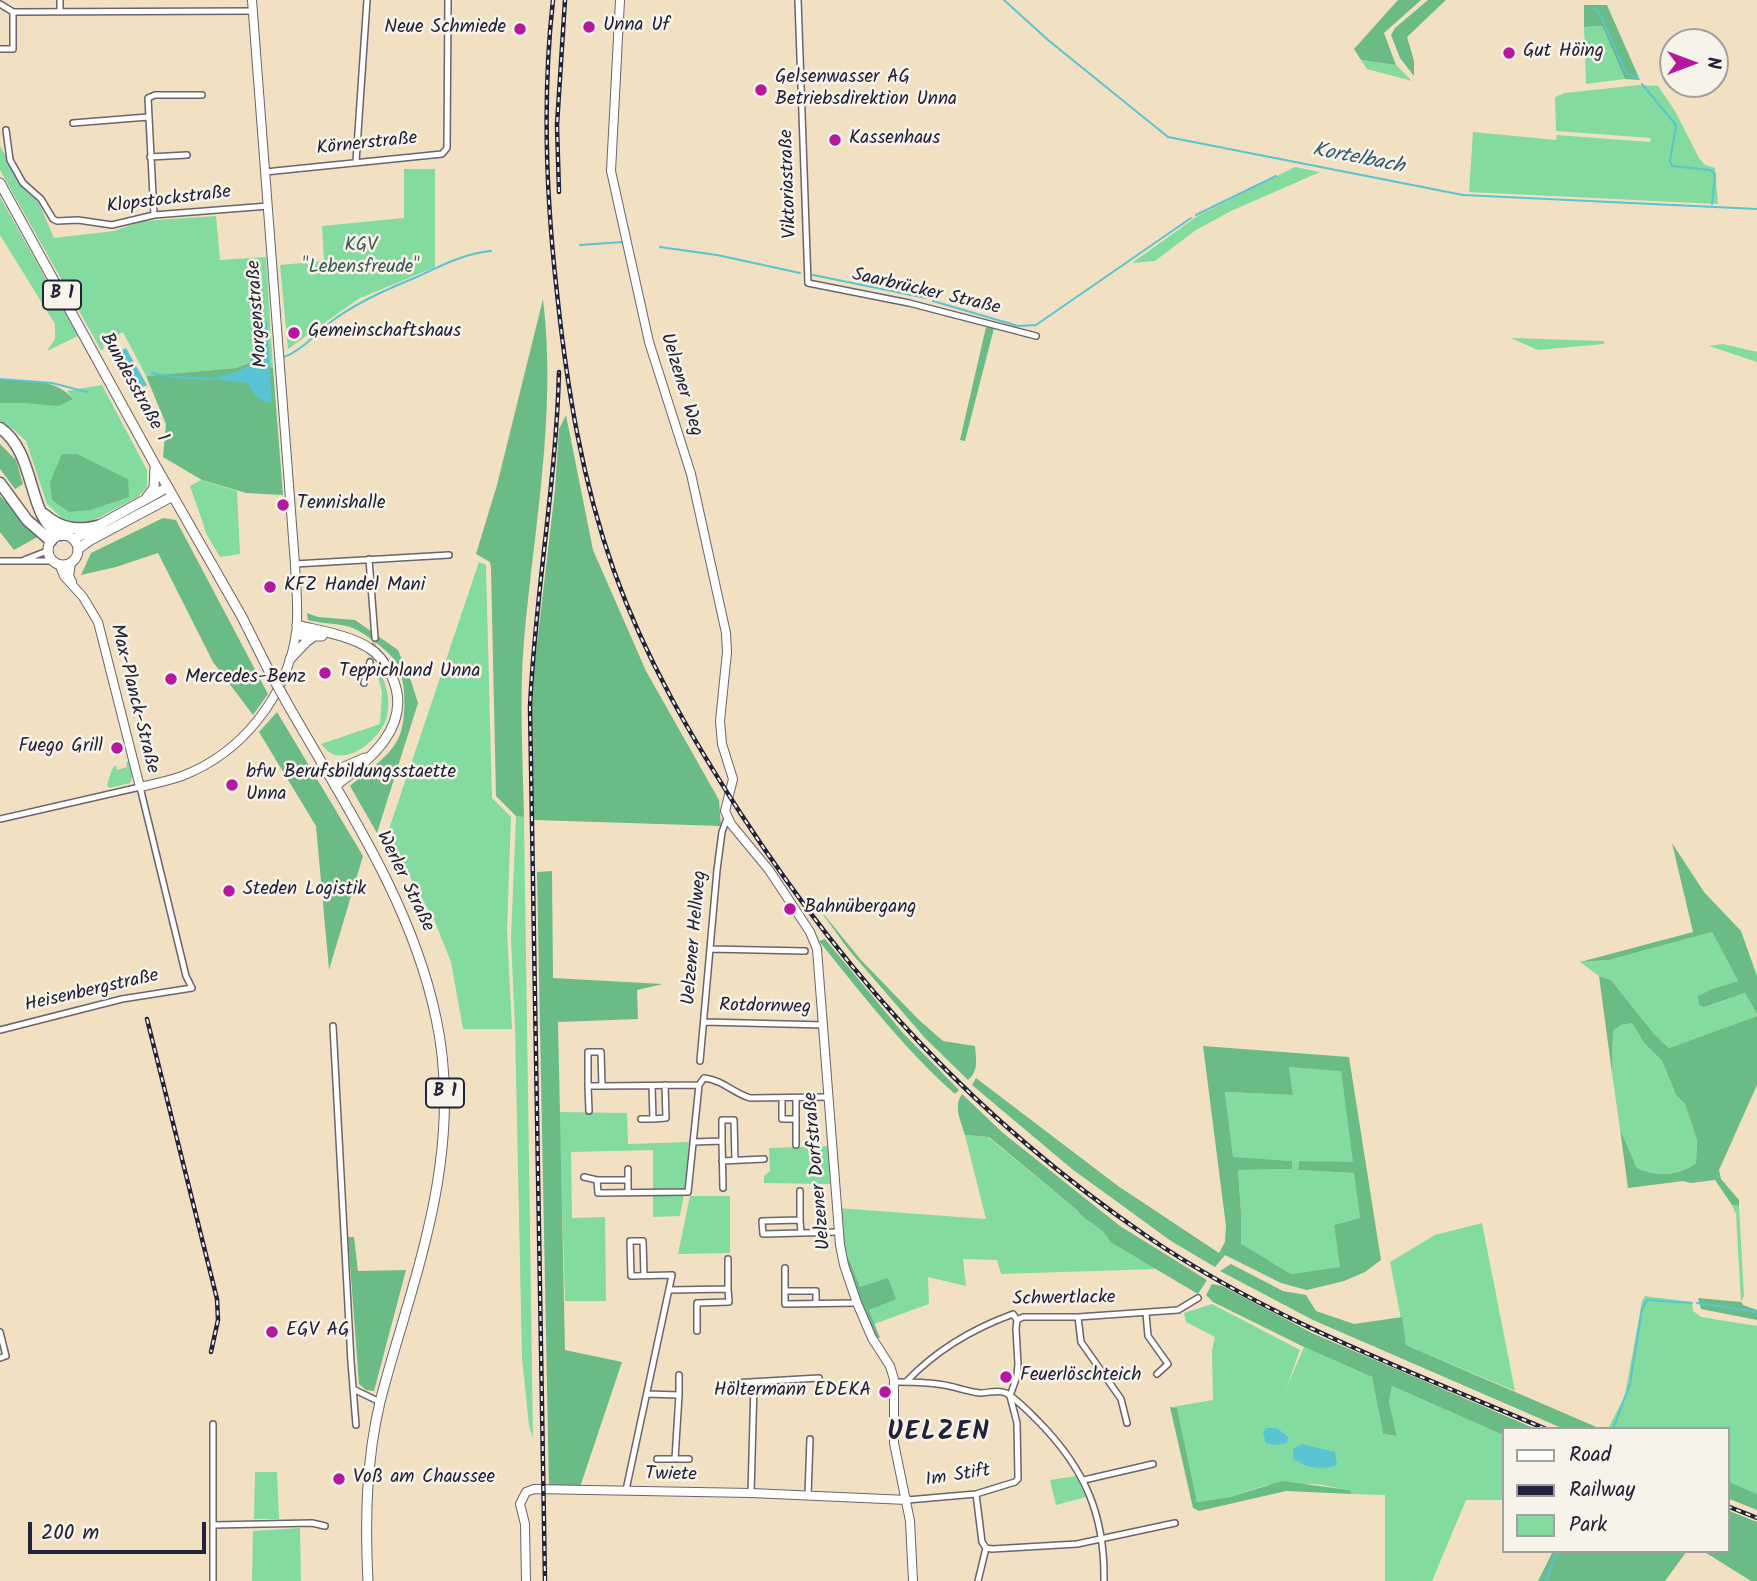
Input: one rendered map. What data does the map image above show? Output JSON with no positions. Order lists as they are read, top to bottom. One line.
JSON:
{"streets":{"main road":["B 1","Bundesstraße 1","Werler Straße"],"street":["Körnerstraße","Viktoriastraße","Klopstockstraße","Saarbrücker Straße","Morgenstraße","Uelzener Weg","Max-Planck-Straße","Uelzener Hellweg","Heisenbergstraße","Rotdornweg","Uelzener Dorfstraße","Schwertlacke","Twiete","Im Stift"]},"crossings":[["Körnerstraße","Morgenstraße"],["Viktoriastraße","Saarbrücker Straße"],["Klopstockstraße","Morgenstraße"],["B 1","Werler Straße"],["Morgenstraße","Max-Planck-Straße"],["Uelzener Weg","Uelzener Hellweg"],["Uelzener Weg","Uelzener Dorfstraße"],["Bundesstraße 1","Werler Straße"],["Max-Planck-Straße","Heisenbergstraße"],["Uelzener Hellweg","Rotdornweg"],["Uelzener Hellweg","Uelzener Dorfstraße"],["Rotdornweg","Uelzener Dorfstraße"],["Uelzener Dorfstraße","Twiete"],["Uelzener Dorfstraße","Im Stift"],["Schwertlacke","Im Stift"],["Twiete","Im Stift"]],"districts":["UELZEN"],"water":["Kortelbach"],"parks":["KGV \"Lebensfreude\""],"places":["Unna Uf","Neue Schmiede","Gut Höing","Gelsenwasser AG Betriebsdirektion Unna","Kassenhaus","Gemeinschaftshaus","Tennishalle","KFZ Handel Mani","Teppichland Unna","Mercedes-Benz","Fuego Grill","bfw Berufsbildungsstaette Unna","Steden Logistik","Bahnübergang","EGV AG","Feuerlöschteich","Höltermann EDEKA","Voß am Chaussee"],"legend":["Road","Railway","Park"],"scale_bar":"200 m","north":"right"}
